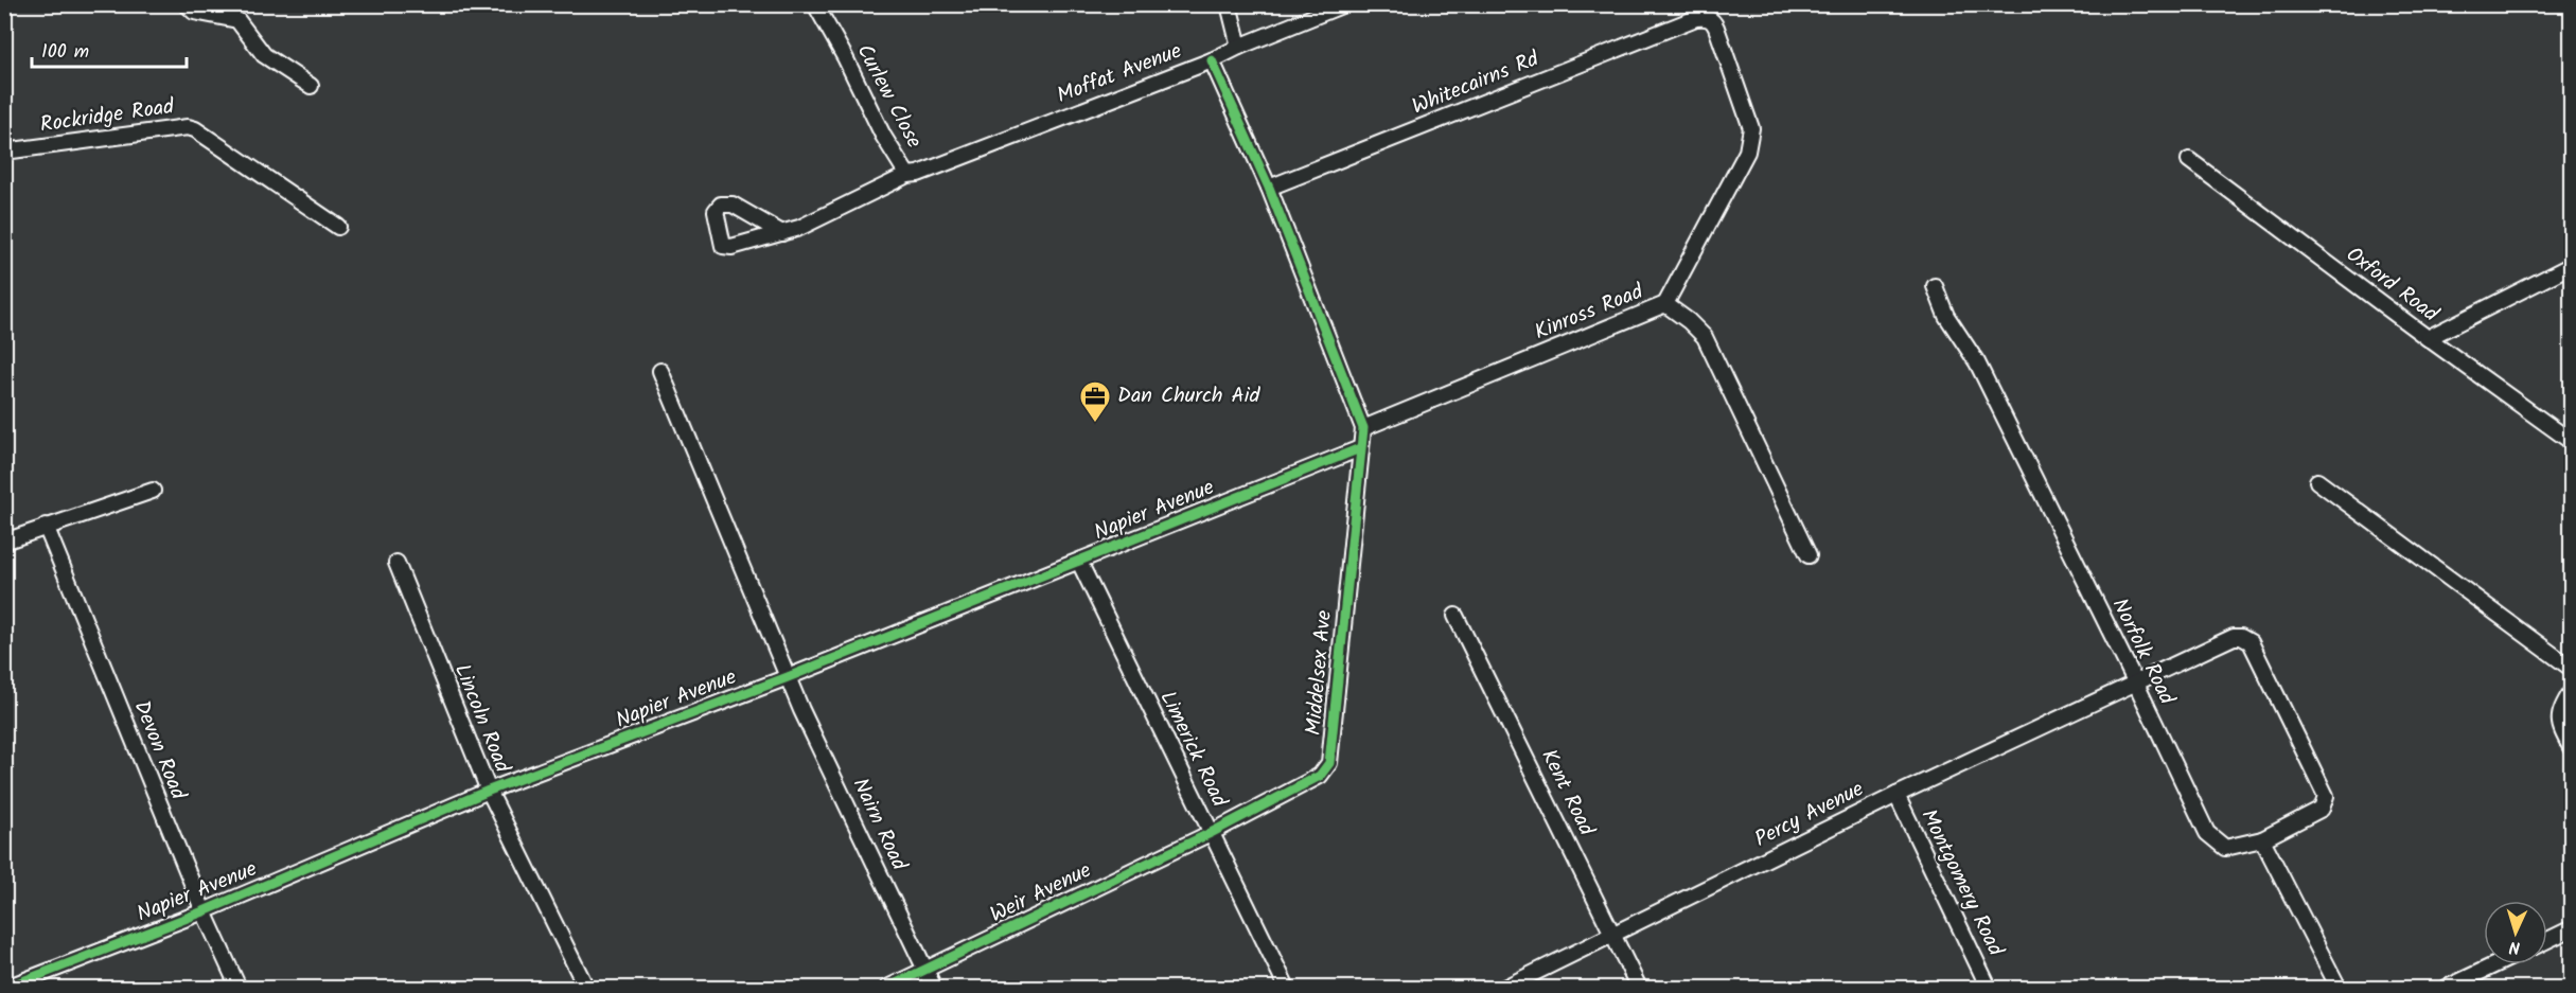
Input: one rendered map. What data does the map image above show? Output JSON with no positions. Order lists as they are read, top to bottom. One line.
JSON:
{"streets":{"street":["Moffat Avenue","Whitecairns Rd","Curlew Close","Rockridge Road","Oxford Road","Kinross Road","Napier Avenue","Norfolk Road","Middelsex Ave","Lincoln Road","Limerick Road","Devon Road","Kent Road","Percy Avenue","Nairn Road","Montgomery Road","Weir Avenue"]},"crossings":[["Moffat Avenue","Curlew Close"],["Whitecairns Rd","Kinross Road"],["Kinross Road","Middelsex Ave"],["Napier Avenue","Middelsex Ave"],["Napier Avenue","Lincoln Road"],["Napier Avenue","Limerick Road"],["Napier Avenue","Devon Road"],["Napier Avenue","Nairn Road"],["Norfolk Road","Percy Avenue"],["Middelsex Ave","Limerick Road"],["Middelsex Ave","Weir Avenue"],["Limerick Road","Weir Avenue"],["Kent Road","Percy Avenue"],["Percy Avenue","Montgomery Road"],["Nairn Road","Weir Avenue"]],"places":{"office":["Dan Church Aid"]},"scale_bar":"100 m","north":"bottom"}
